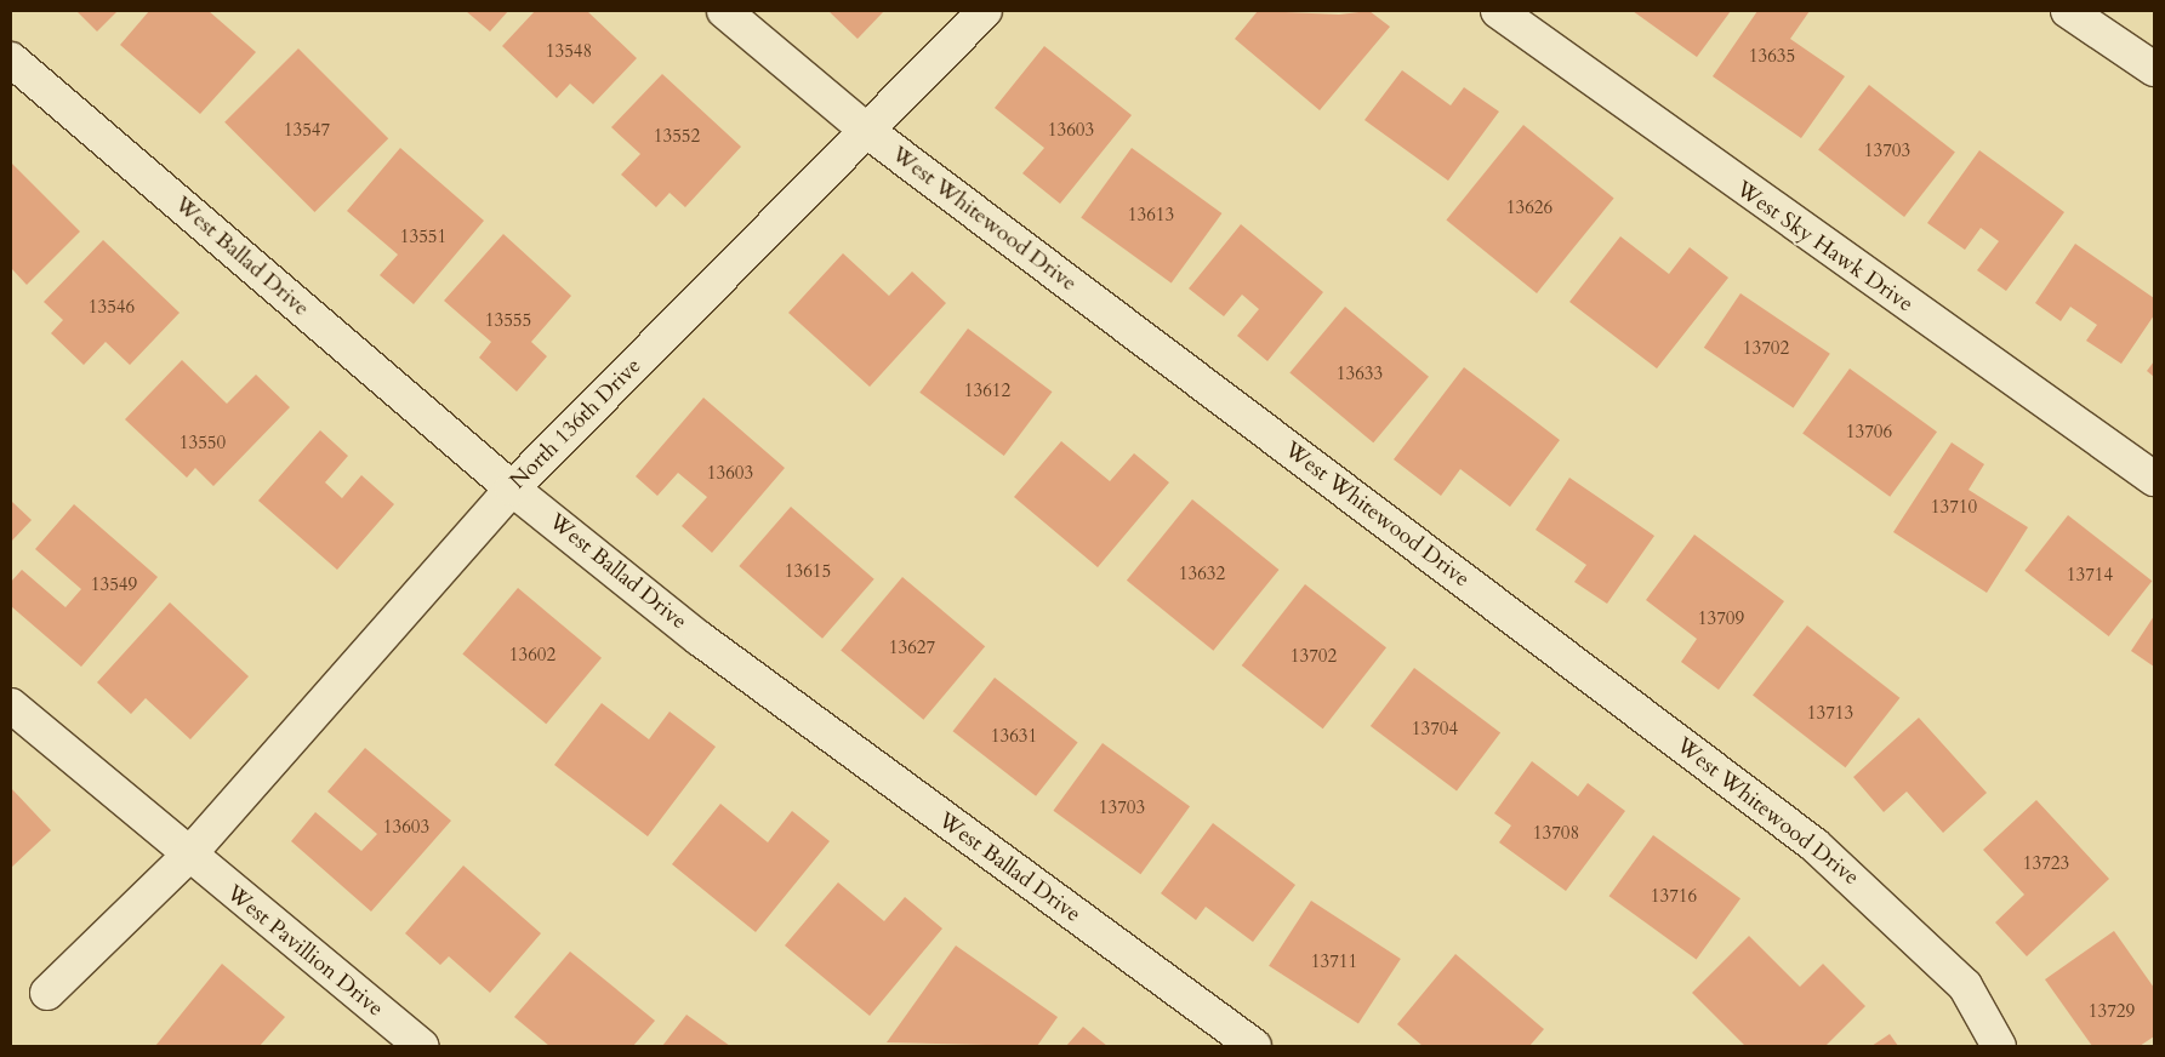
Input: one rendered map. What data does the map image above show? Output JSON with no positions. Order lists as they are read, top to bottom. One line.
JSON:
{"streets":{"street":["West Whitewood Drive","West Sky Hawk Drive","West Ballad Drive","North 136th Drive","West Pavillion Drive"]},"crossings":[["West Whitewood Drive","North 136th Drive"],["West Ballad Drive","North 136th Drive"],["North 136th Drive","West Pavillion Drive"]],"house_numbers":["13548","13635","13547","13603","13552","13703","13626","13613","13551","13546","13555","13702","13633","13612","13706","13550","13603","13710","13615","13632","13714","13549","13709","13627","13602","13702","13713","13704","13631","13703","13603","13708","13723","13716","13711","13729"]}
